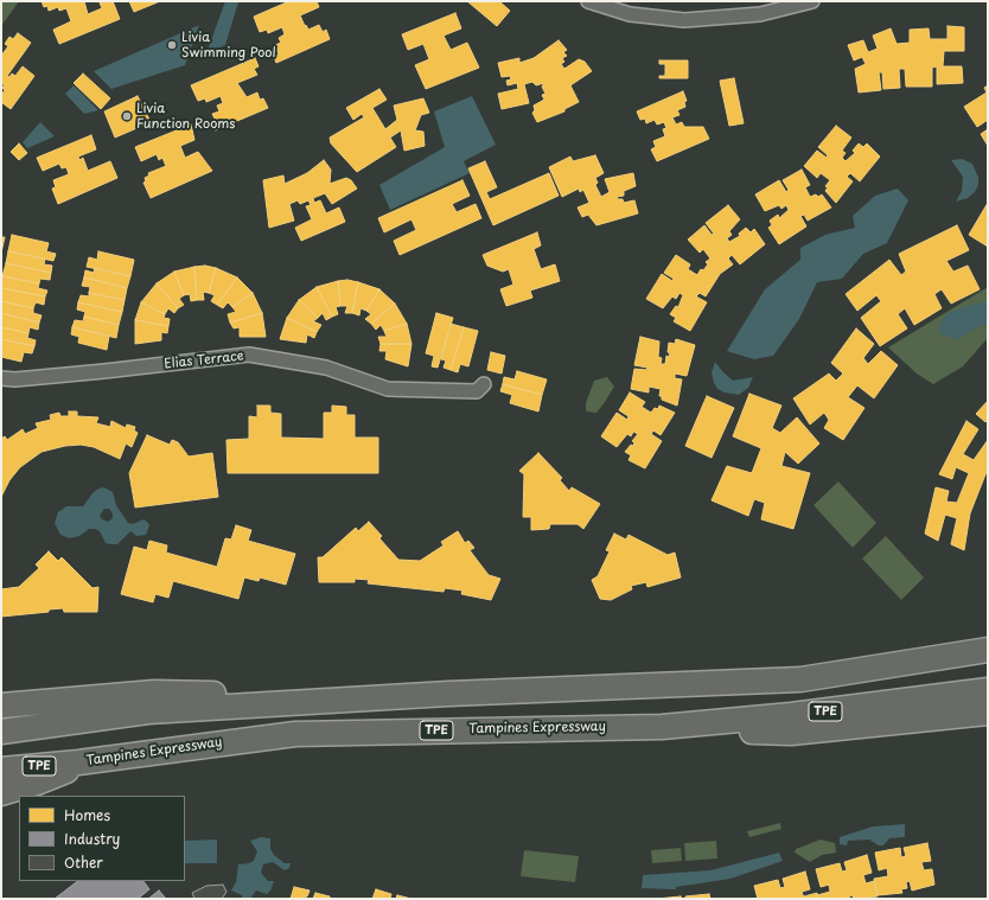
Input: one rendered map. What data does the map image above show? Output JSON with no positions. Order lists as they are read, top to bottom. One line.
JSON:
{"streets":{"highway":["TPE","Tampines Expressway"],"street":["Elias Terrace"]},"places":["Livia Swimming Pool","Livia Function Rooms"],"legend":["Homes","Industry","Other"]}
